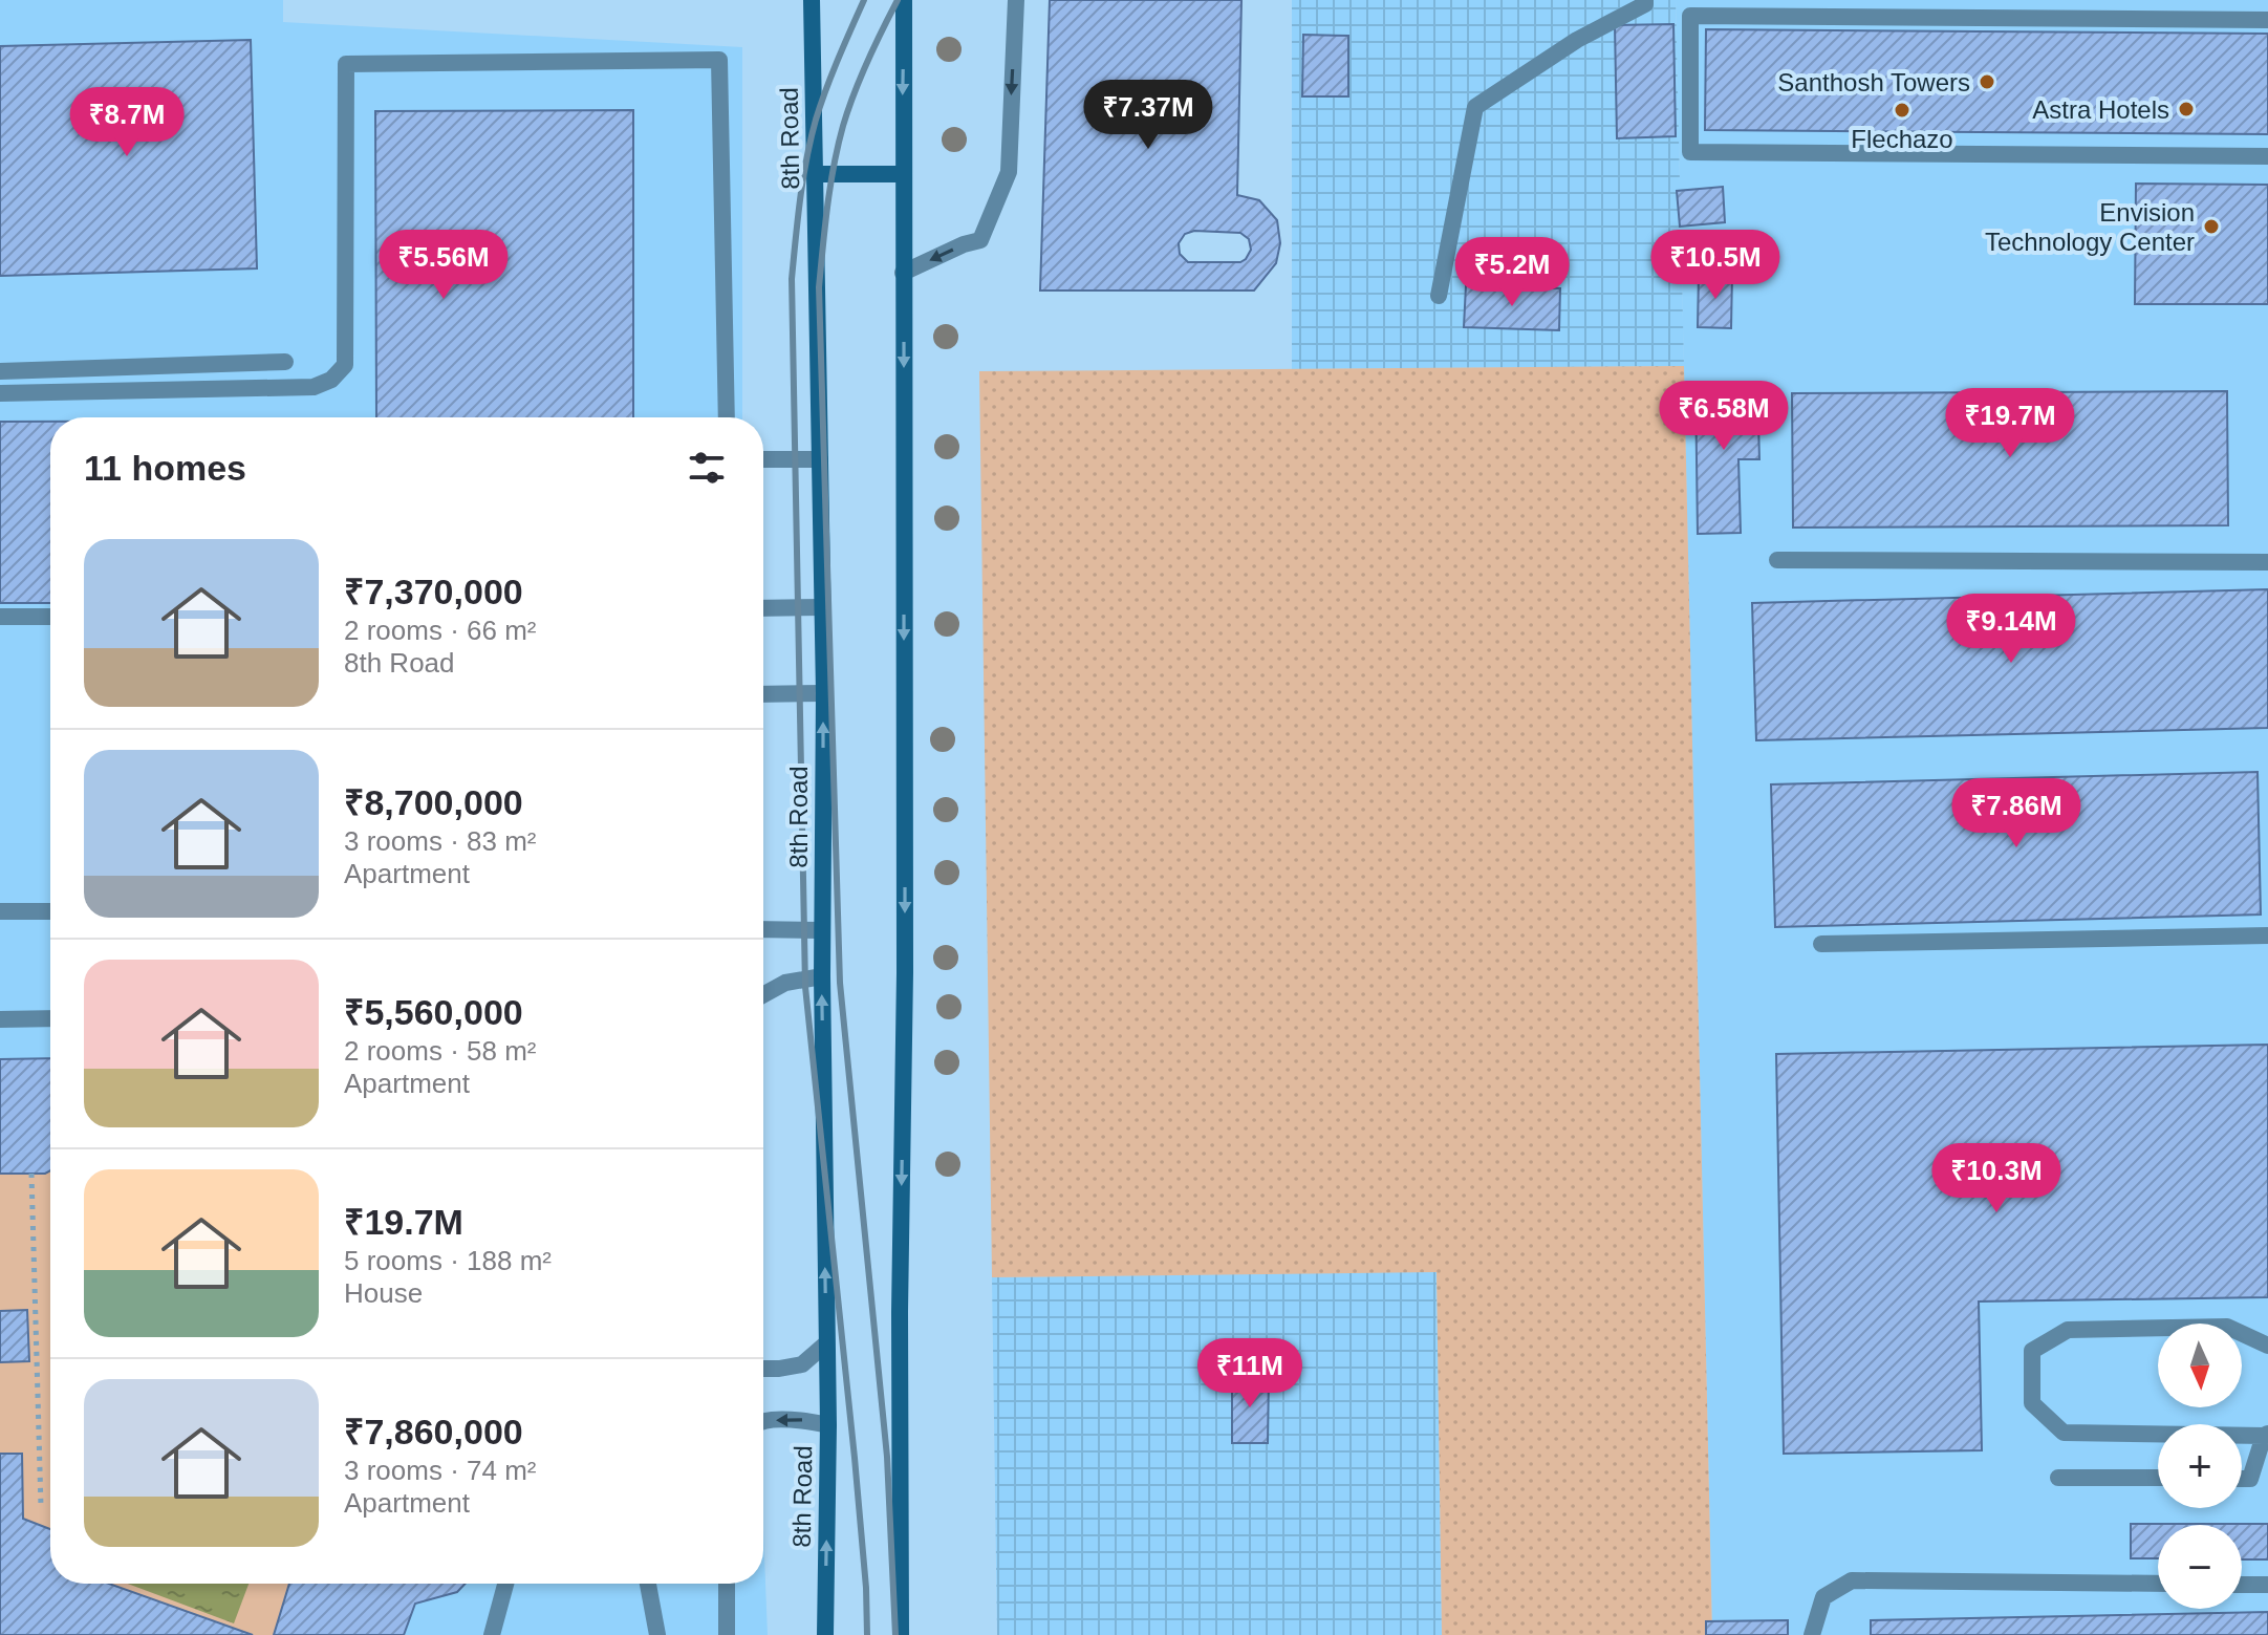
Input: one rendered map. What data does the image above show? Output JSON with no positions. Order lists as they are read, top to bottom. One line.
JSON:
{"streets":{"main road":["8th Road"]},"places":["Santhosh Towers","Astra Hotels","Flechazo","Envision Technology Center"],"north":"bottom","page":{"price":["₹7.37M","₹8.7M","₹5.56M","₹10.5M","₹5.2M","₹6.58M","₹19.7M","₹9.14M","₹7.86M","₹10.3M","₹11M"],"heading":"11 homes","list":[{"name":"₹7,370,000","note":"2 rooms · 66 m² · 8th Road"},{"name":"₹8,700,000","note":"3 rooms · 83 m² · Apartment"},{"name":"₹5,560,000","note":"2 rooms · 58 m² · Apartment"},{"name":"₹19.7M","note":"5 rooms · 188 m² · House"},{"name":"₹7,860,000","note":"3 rooms · 74 m² · Apartment"}],"map_buttons":["+","−"]}}
